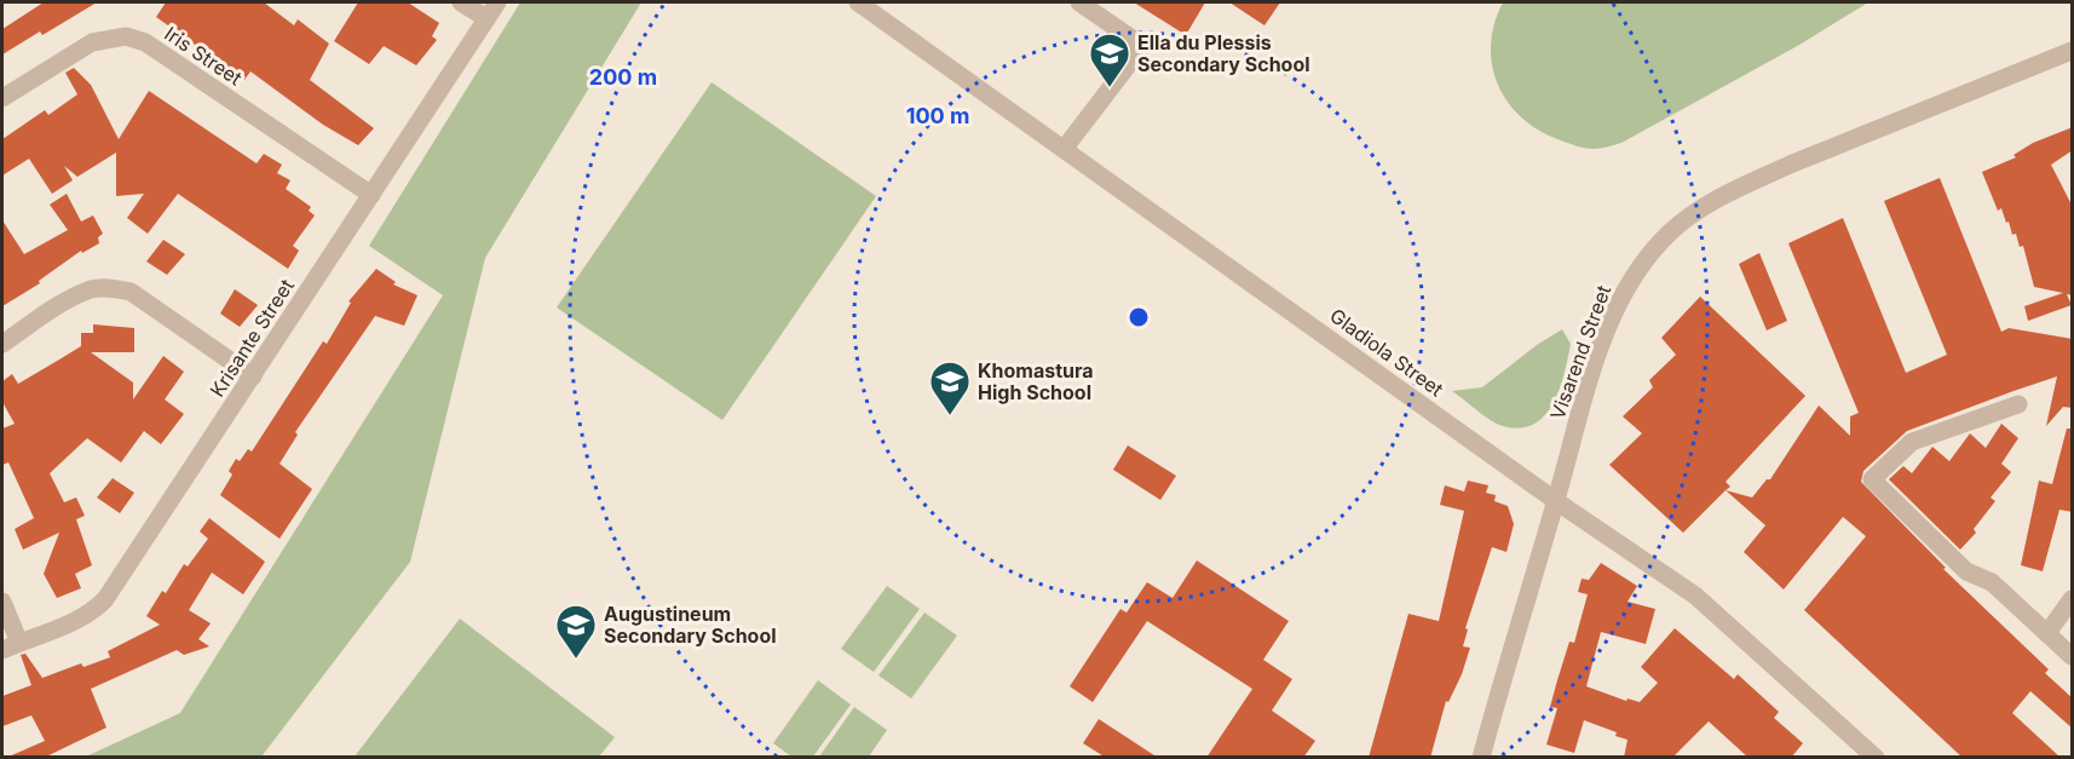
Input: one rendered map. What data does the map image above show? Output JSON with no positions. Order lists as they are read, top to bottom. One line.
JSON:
{"streets":{"street":["Iris Street","Krisante Street","Gladiola Street","Visarend Street"]},"crossings":[["Iris Street","Krisante Street"],["Gladiola Street","Visarend Street"]],"places":{"school or university":["Ella du Plessis Secondary School","Khomastura High School","Augustineum Secondary School"]},"rings":["200 m","100 m"]}
